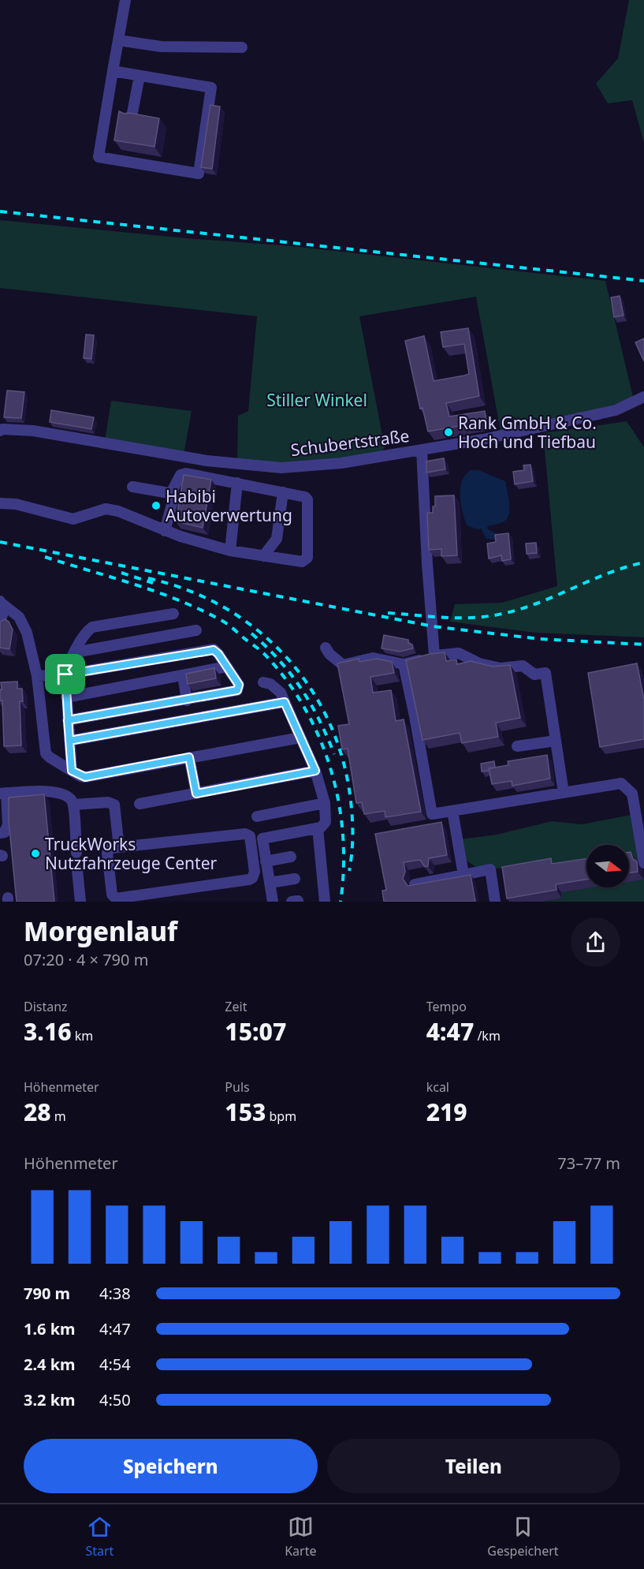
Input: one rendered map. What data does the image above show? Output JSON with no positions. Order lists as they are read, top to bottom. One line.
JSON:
{"streets":{"street":["Schubertstraße"]},"parks":["Stiller Winkel"],"places":["Rank GmbH & Co. Hoch und Tiefbau","Habibi Autoverwertung","TruckWorks Nutzfahrzeuge Center"],"north":"right","page":{"heading":["Morgenlauf","07:20 · 4 × 790 m"],"stats":[["Distanz","3.16 km"],["Zeit","15:07"],["Tempo","4:47 /km"],["Höhenmeter","28 m"],["Puls","153 bpm"],["kcal","219"]],"chart":["Höhenmeter","73–77 m"],"list":[{"name":"790 m","note":"4:38"},{"name":"1.6 km","note":"4:47"},{"name":"2.4 km","note":"4:54"},{"name":"3.2 km","note":"4:50"}],"buttons":["Speichern","Teilen"],"tabs":["Start","Karte","Gespeichert"]}}
